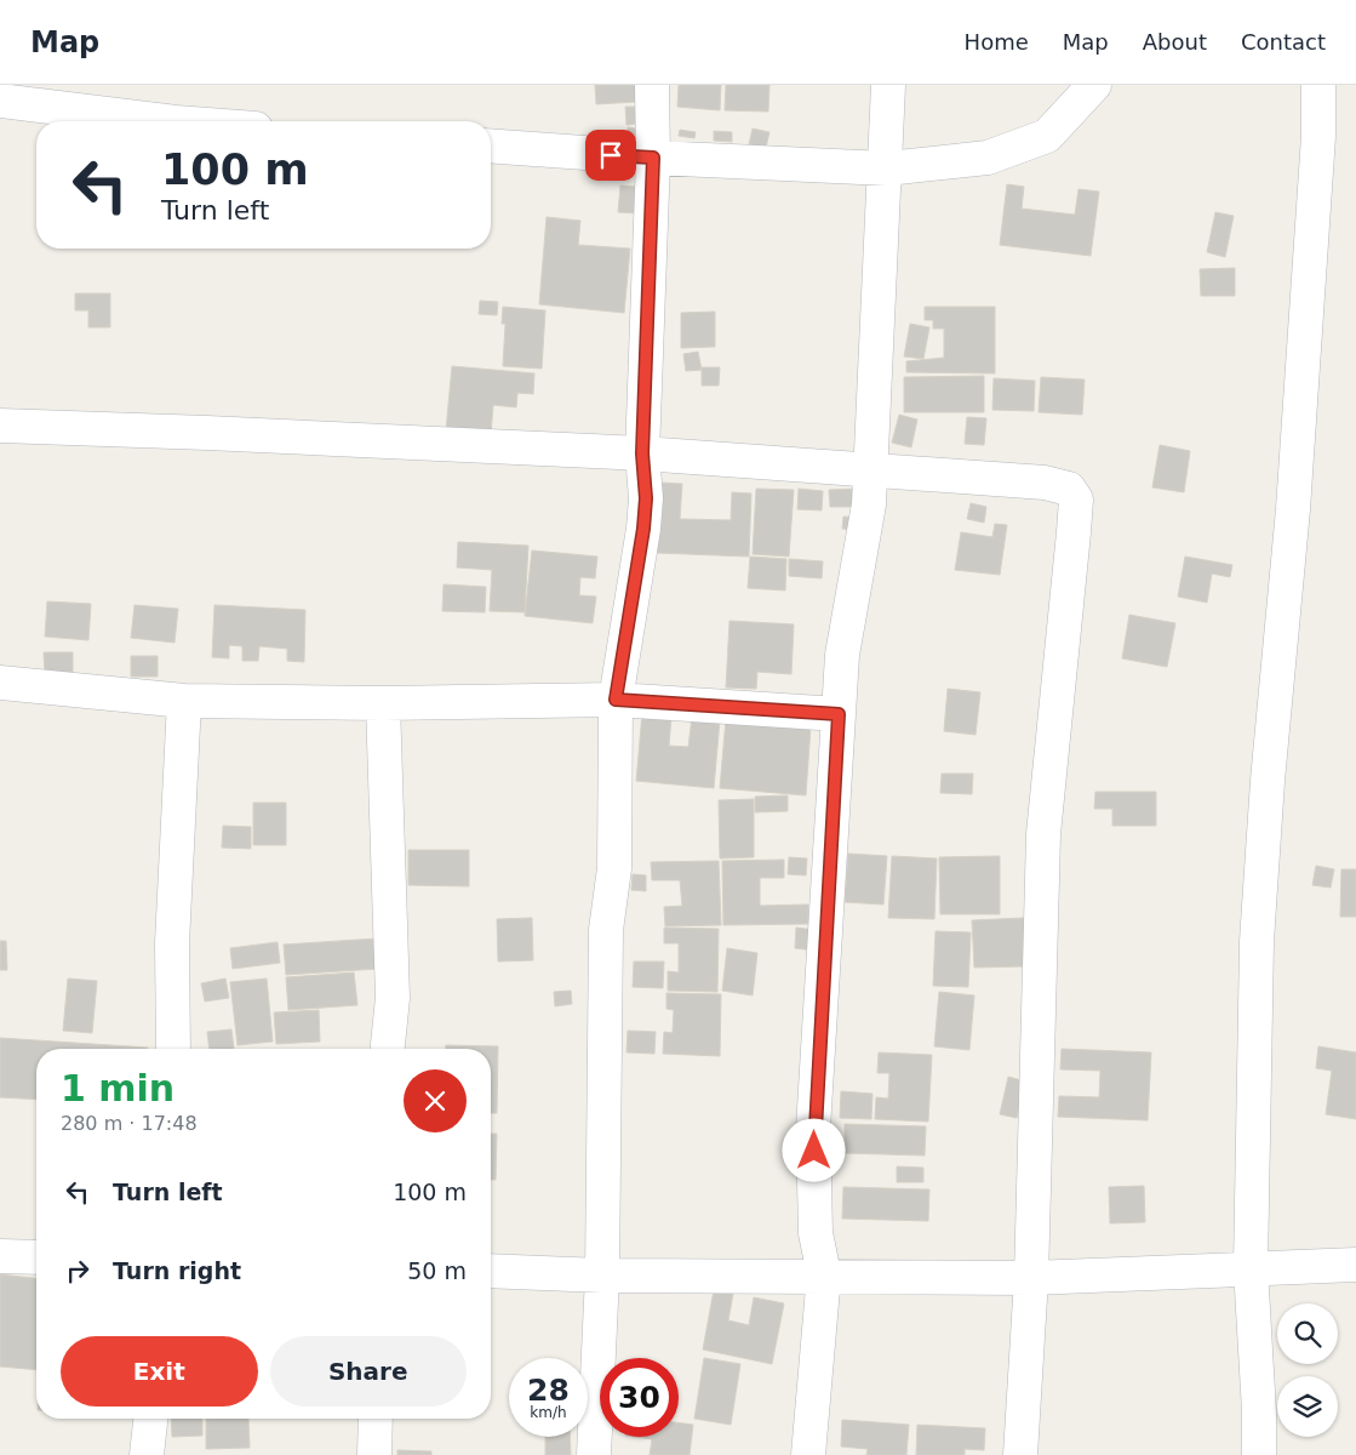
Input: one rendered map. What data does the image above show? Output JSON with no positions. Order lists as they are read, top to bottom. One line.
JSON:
{"page":{"header":"Map","nav":["Home","Map","About","Contact"],"turn":["100 m","Turn left"],"heading":["1 min","280 m · 17:48"],"list":[{"name":"Turn left","value":"100 m"},{"name":"Turn right","value":"50 m"}],"buttons":["Exit","Share"],"speed":"28 km/h","limit":"30"}}
